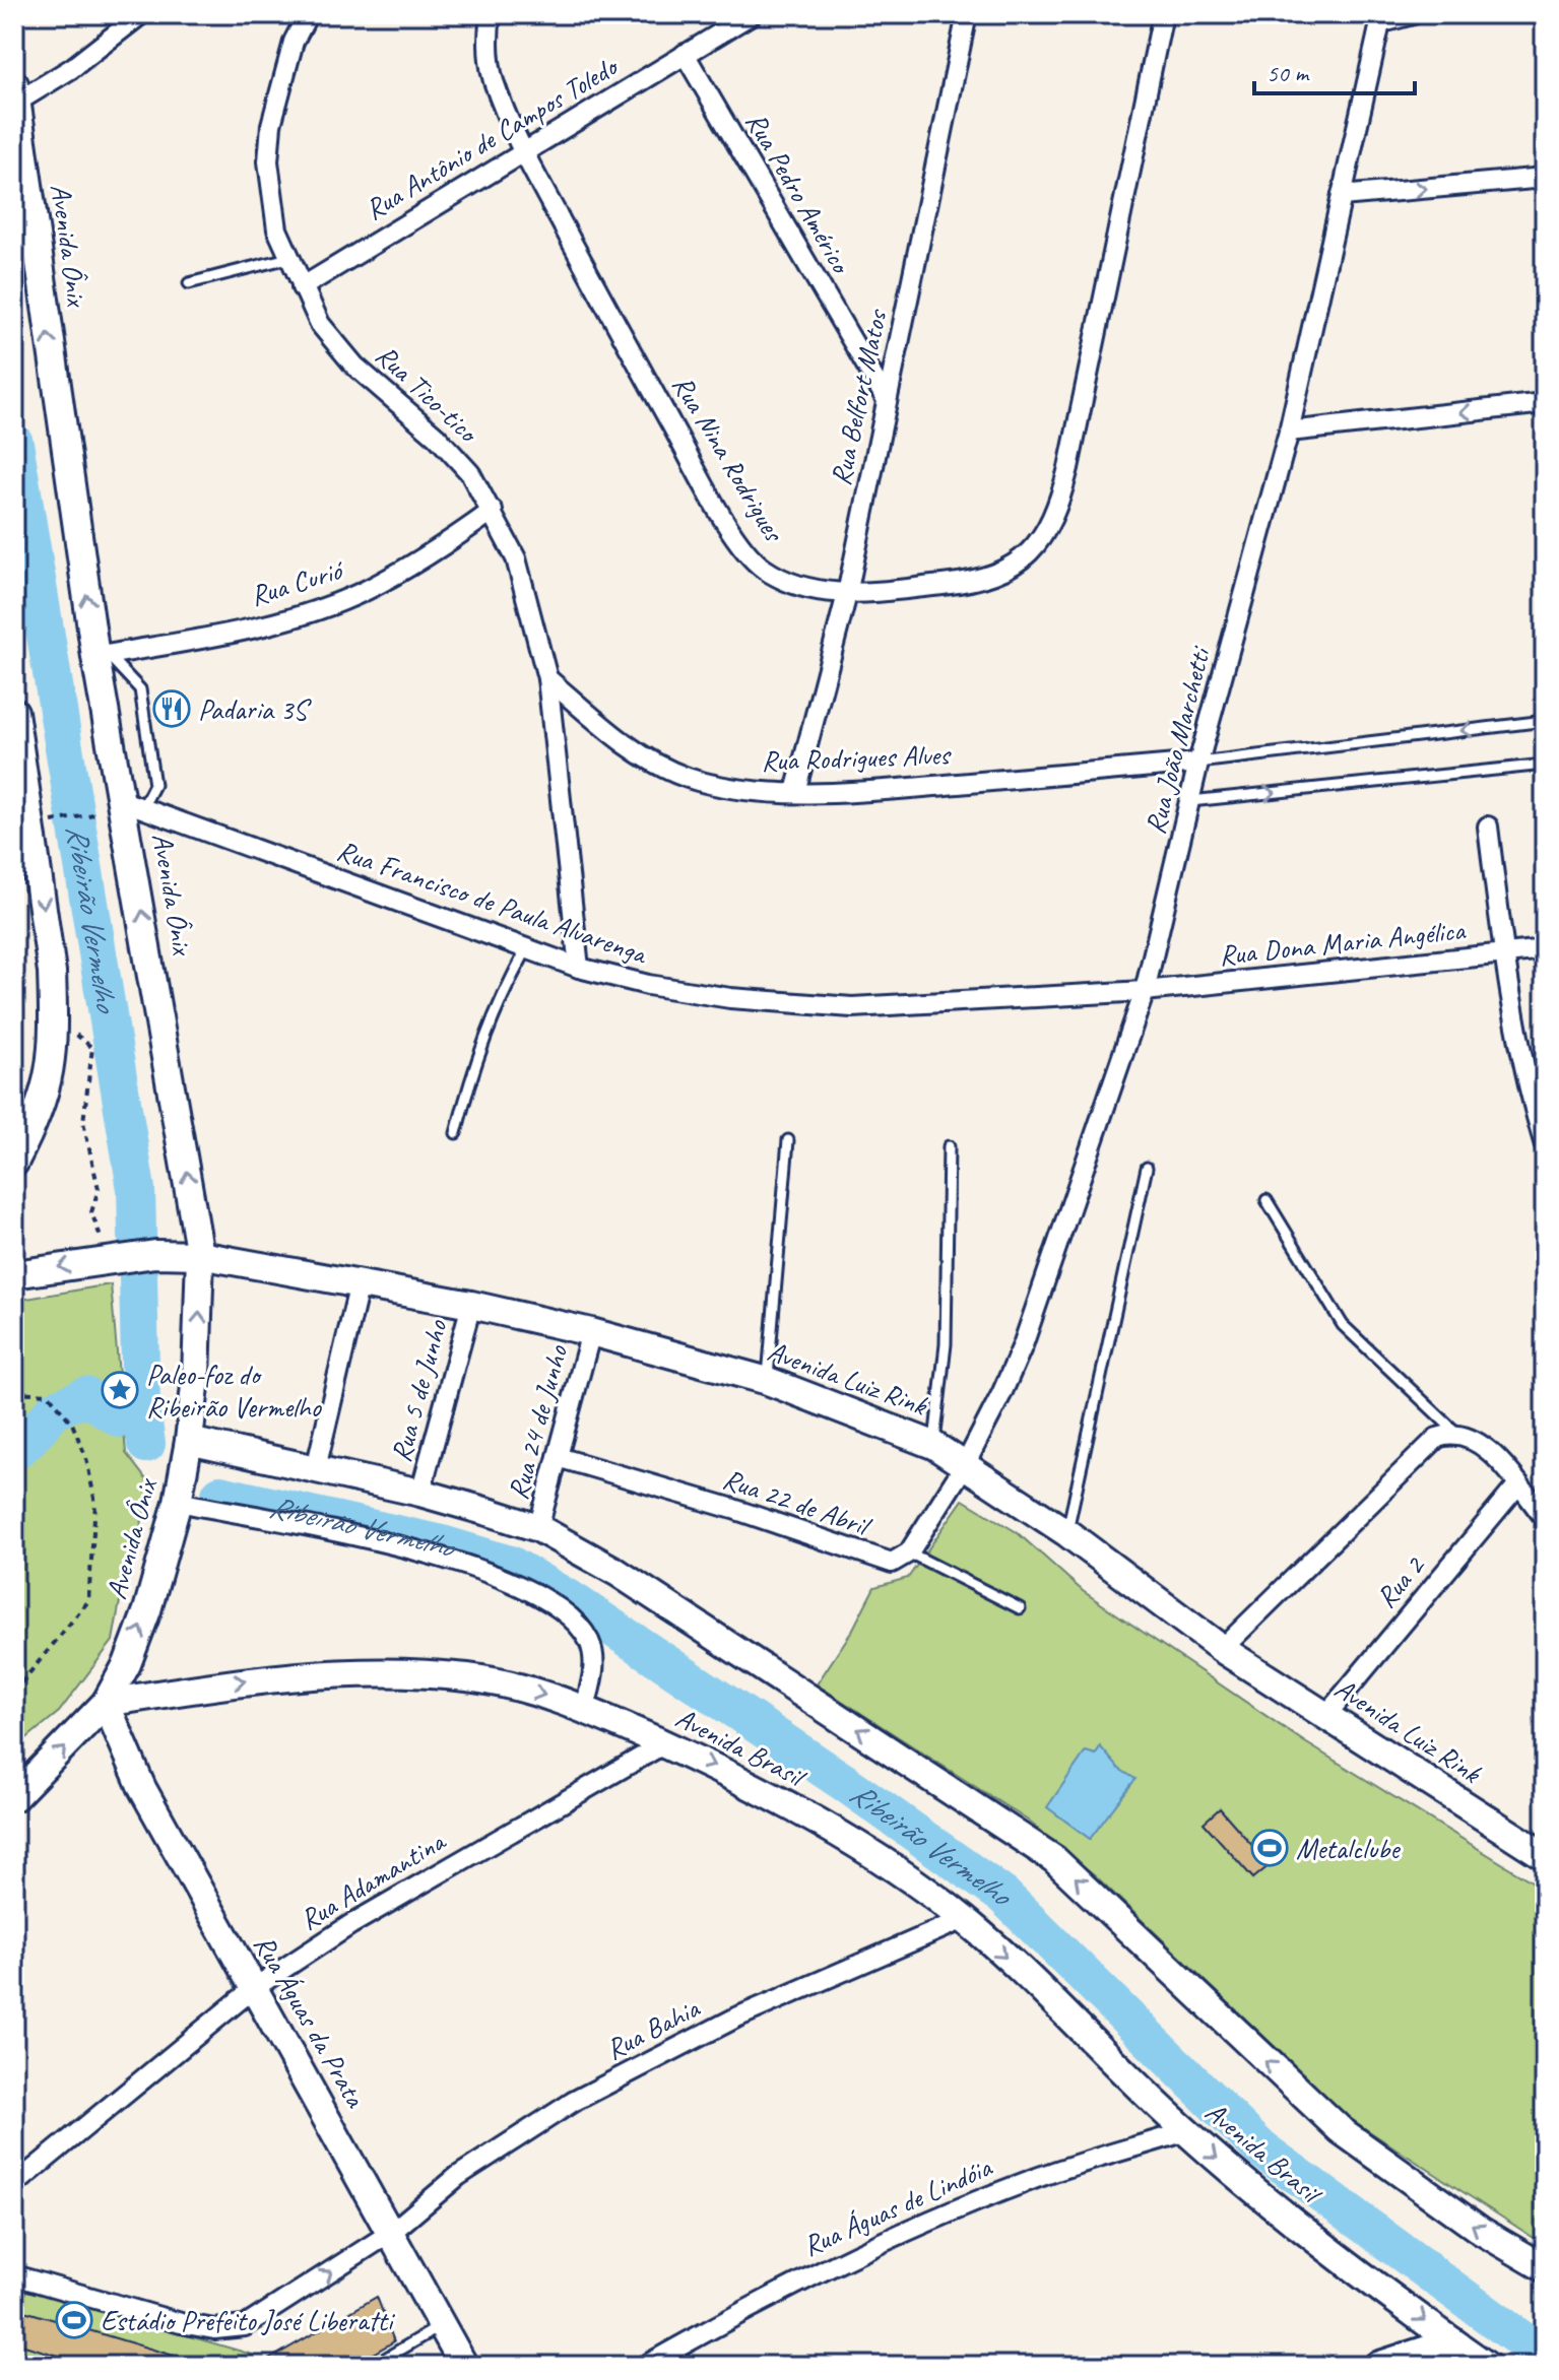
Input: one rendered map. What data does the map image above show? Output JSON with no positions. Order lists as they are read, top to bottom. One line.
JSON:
{"streets":{"main road":["Avenida Ônix","Avenida Luiz Rink","Avenida Brasil","Rua Águas da Prata"],"street":["Rua Antônio de Campos Toledo","Rua Pedro Américo","Rua Tico-tico","Rua Belfort Matos","Rua Nina Rodrigues","Rua Curió","Rua João Marchetti","Rua Rodrigues Alves","Rua Francisco de Paula Alvarenga","Rua Dona Maria Angélica","Rua 5 de Junho","Rua 24 de Junho","Rua 22 de Abril","Rua 2","Rua Adamantina","Rua Bahia","Rua Águas de Lindóia"]},"crossings":[["Rua Antônio de Campos Toledo","Rua Pedro Américo"],["Rua Antônio de Campos Toledo","Rua Tico-tico"],["Rua Antônio de Campos Toledo","Rua Nina Rodrigues"],["Rua Pedro Américo","Rua Belfort Matos"],["Avenida Ônix","Rua Curió"],["Avenida Ônix","Rua Francisco de Paula Alvarenga"],["Avenida Ônix","Avenida Luiz Rink"],["Avenida Ônix","Avenida Brasil"],["Avenida Ônix","Rua Águas da Prata"],["Rua Tico-tico","Rua Curió"],["Rua Tico-tico","Rua Rodrigues Alves"],["Rua Tico-tico","Rua Francisco de Paula Alvarenga"],["Rua Belfort Matos","Rua Nina Rodrigues"],["Rua Belfort Matos","Rua Rodrigues Alves"],["Rua João Marchetti","Rua Rodrigues Alves"],["Rua João Marchetti","Rua Francisco de Paula Alvarenga"],["Rua João Marchetti","Rua Dona Maria Angélica"],["Rua João Marchetti","Avenida Luiz Rink"],["Rua Francisco de Paula Alvarenga","Rua Dona Maria Angélica"],["Avenida Luiz Rink","Rua 5 de Junho"],["Avenida Luiz Rink","Rua 24 de Junho"],["Avenida Luiz Rink","Rua 2"],["Rua 24 de Junho","Rua 22 de Abril"],["Avenida Brasil","Rua Adamantina"],["Avenida Brasil","Rua Águas da Prata"],["Avenida Brasil","Rua Bahia"],["Avenida Brasil","Rua Águas de Lindóia"],["Rua Adamantina","Rua Águas da Prata"],["Rua Águas da Prata","Rua Bahia"]],"one_way":["Avenida Ônix","Rua Bahia"],"water":["Ribeirão Vermelho"],"places":{"restaurant":["Padaria 3S"],"place":["Paleo-foz do Ribeirão Vermelho"],"sports":["Metalclube","Estádio Prefeito José Liberatti"]},"scale_bar":"50 m"}
